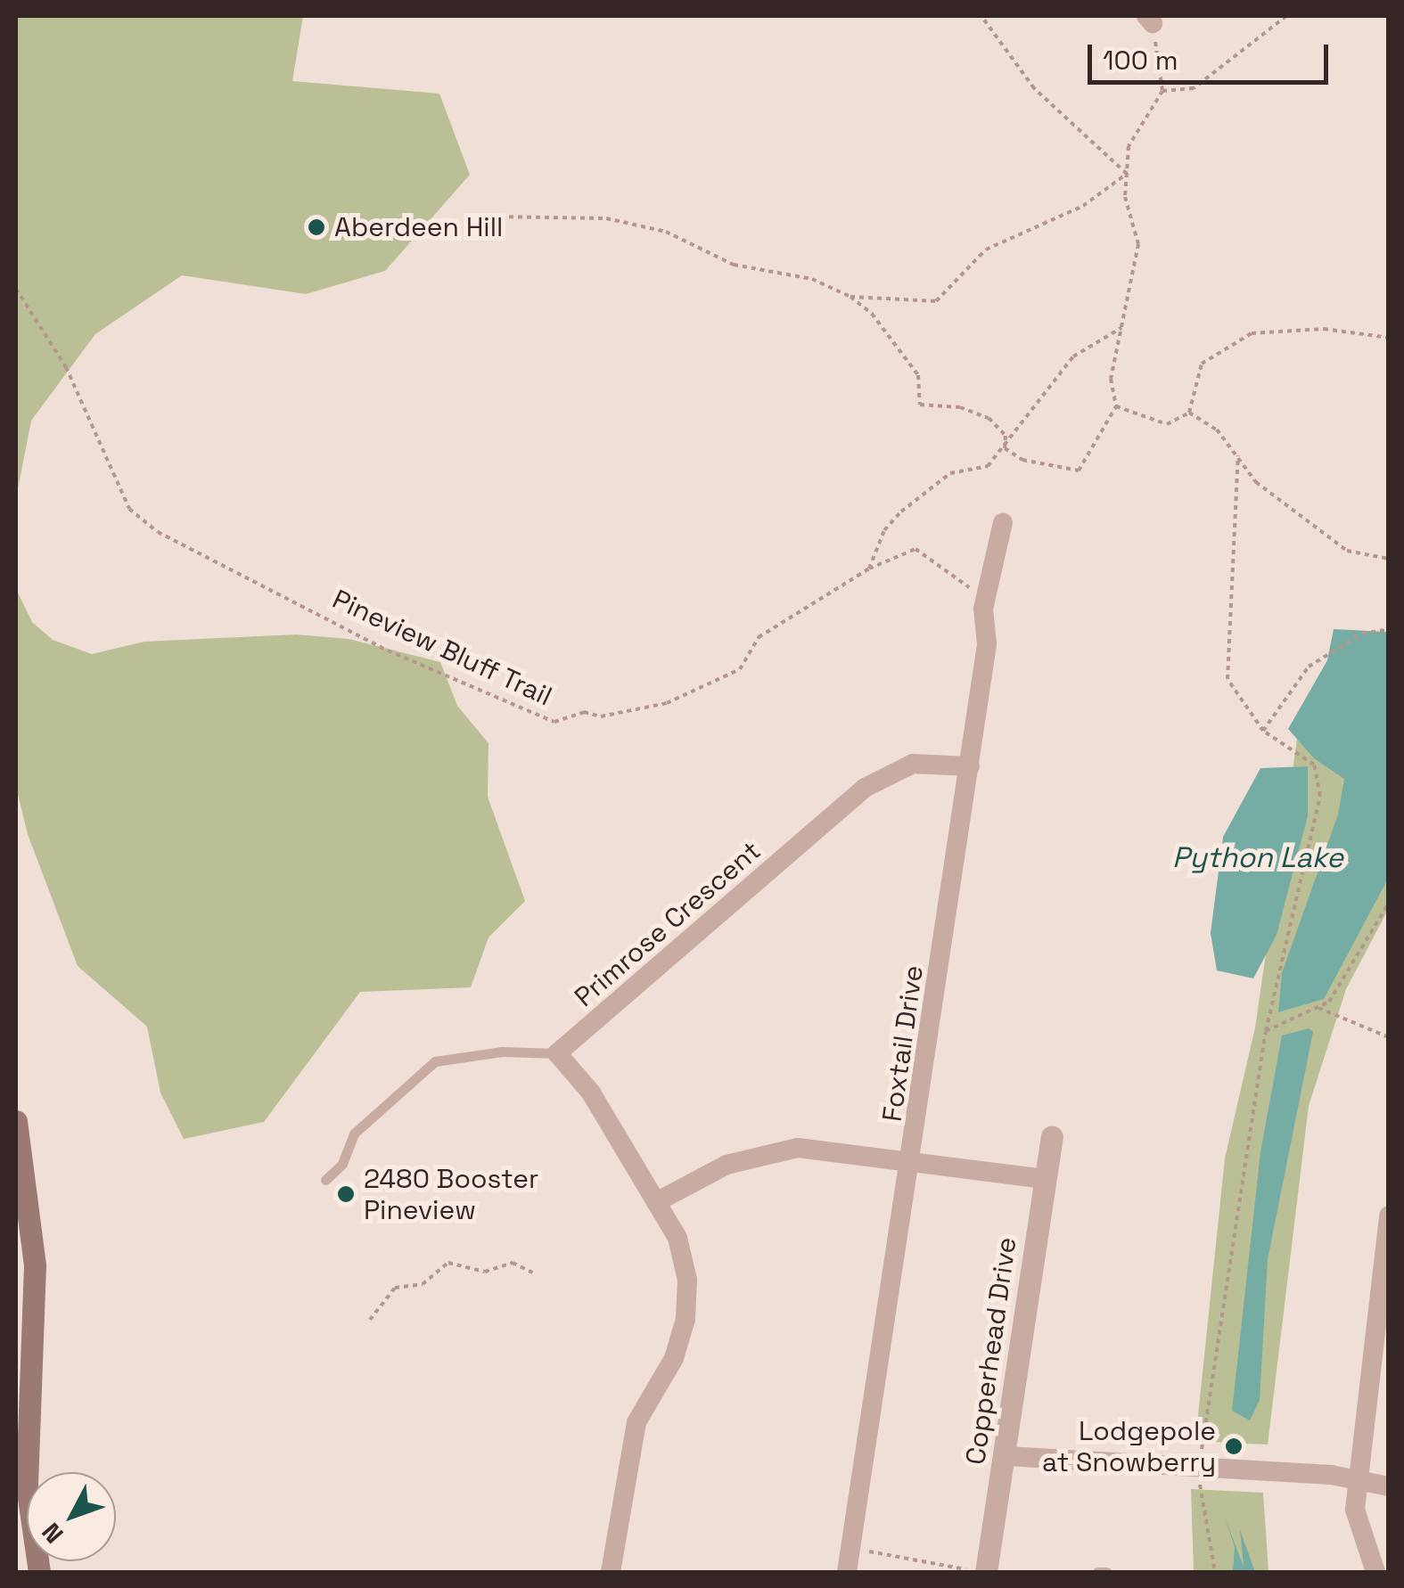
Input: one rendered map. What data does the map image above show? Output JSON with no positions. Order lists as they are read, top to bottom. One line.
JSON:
{"streets":{"street":["Primrose Crescent","Foxtail Drive","Copperhead Drive"],"path":["Pineview Bluff Trail"]},"crossings":[["Pineview Bluff Trail","Foxtail Drive"],["Primrose Crescent","Foxtail Drive"]],"water":["Python Lake"],"places":["Aberdeen Hill","2480 Booster Pineview","Lodgepole at Snowberry"],"scale_bar":"100 m","north":"bottom left"}
